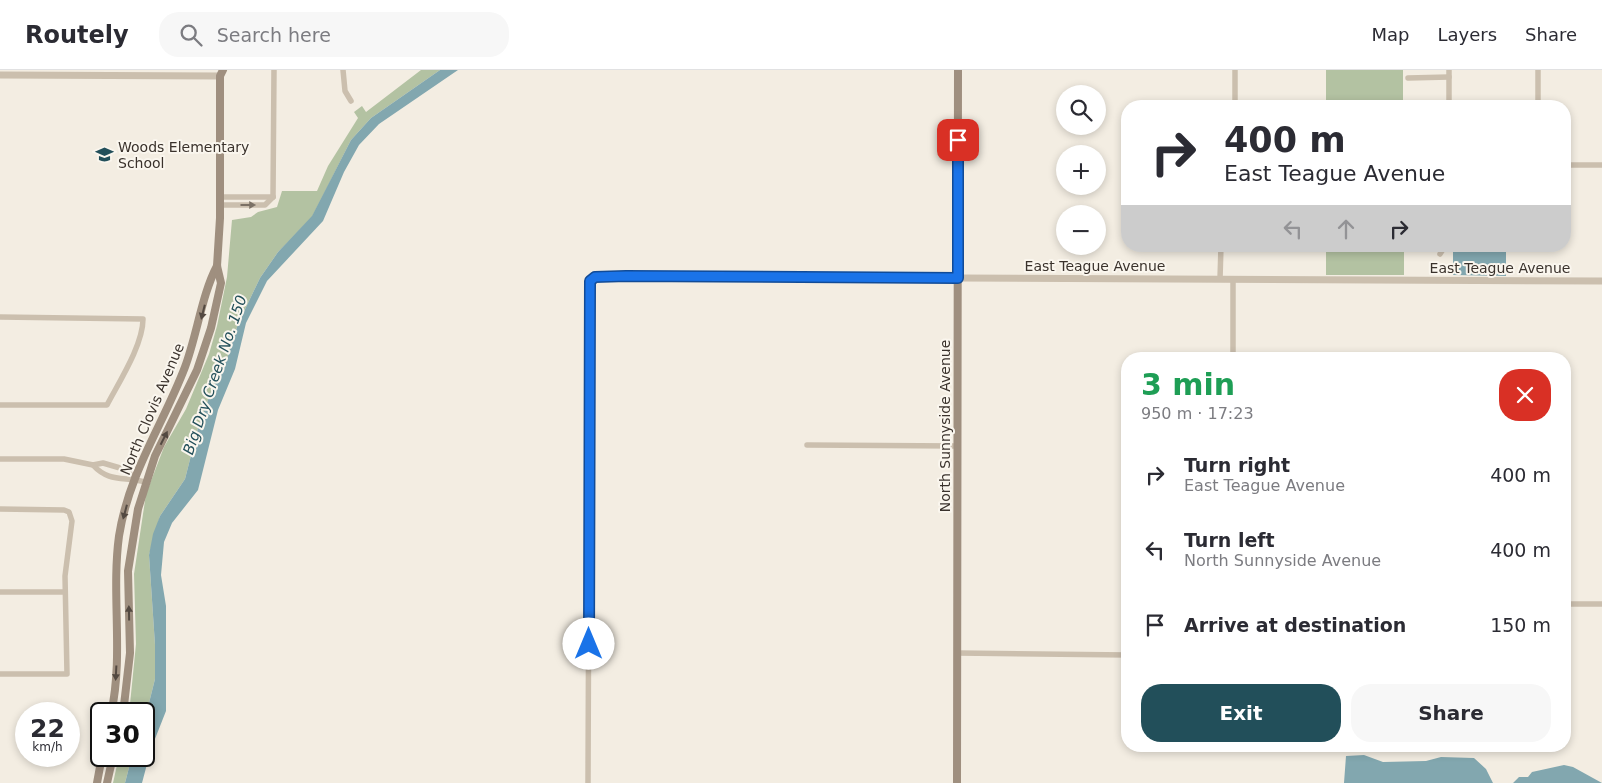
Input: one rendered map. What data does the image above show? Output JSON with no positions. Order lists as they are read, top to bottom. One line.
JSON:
{"streets":{"main road":["North Clovis Avenue","North Sunnyside Avenue"],"street":["East Teague Avenue"]},"crossings":[["East Teague Avenue","North Sunnyside Avenue"]],"water":["Big Dry Creek No. 150"],"places":{"school or university":["Woods Elementary School"]},"page":{"header":"Routely","search":"Search here","nav":["Map","Layers","Share"],"map_buttons":["+","−"],"turn":["400 m","East Teague Avenue"],"heading":["3 min","950 m · 17:23"],"list":[{"name":"Turn right","note":"East Teague Avenue","value":"400 m"},{"name":"Turn left","note":"North Sunnyside Avenue","value":"400 m"},{"name":"Arrive at destination","value":"150 m"}],"buttons":["Exit","Share"],"speed":"22 km/h","limit":"30"}}
